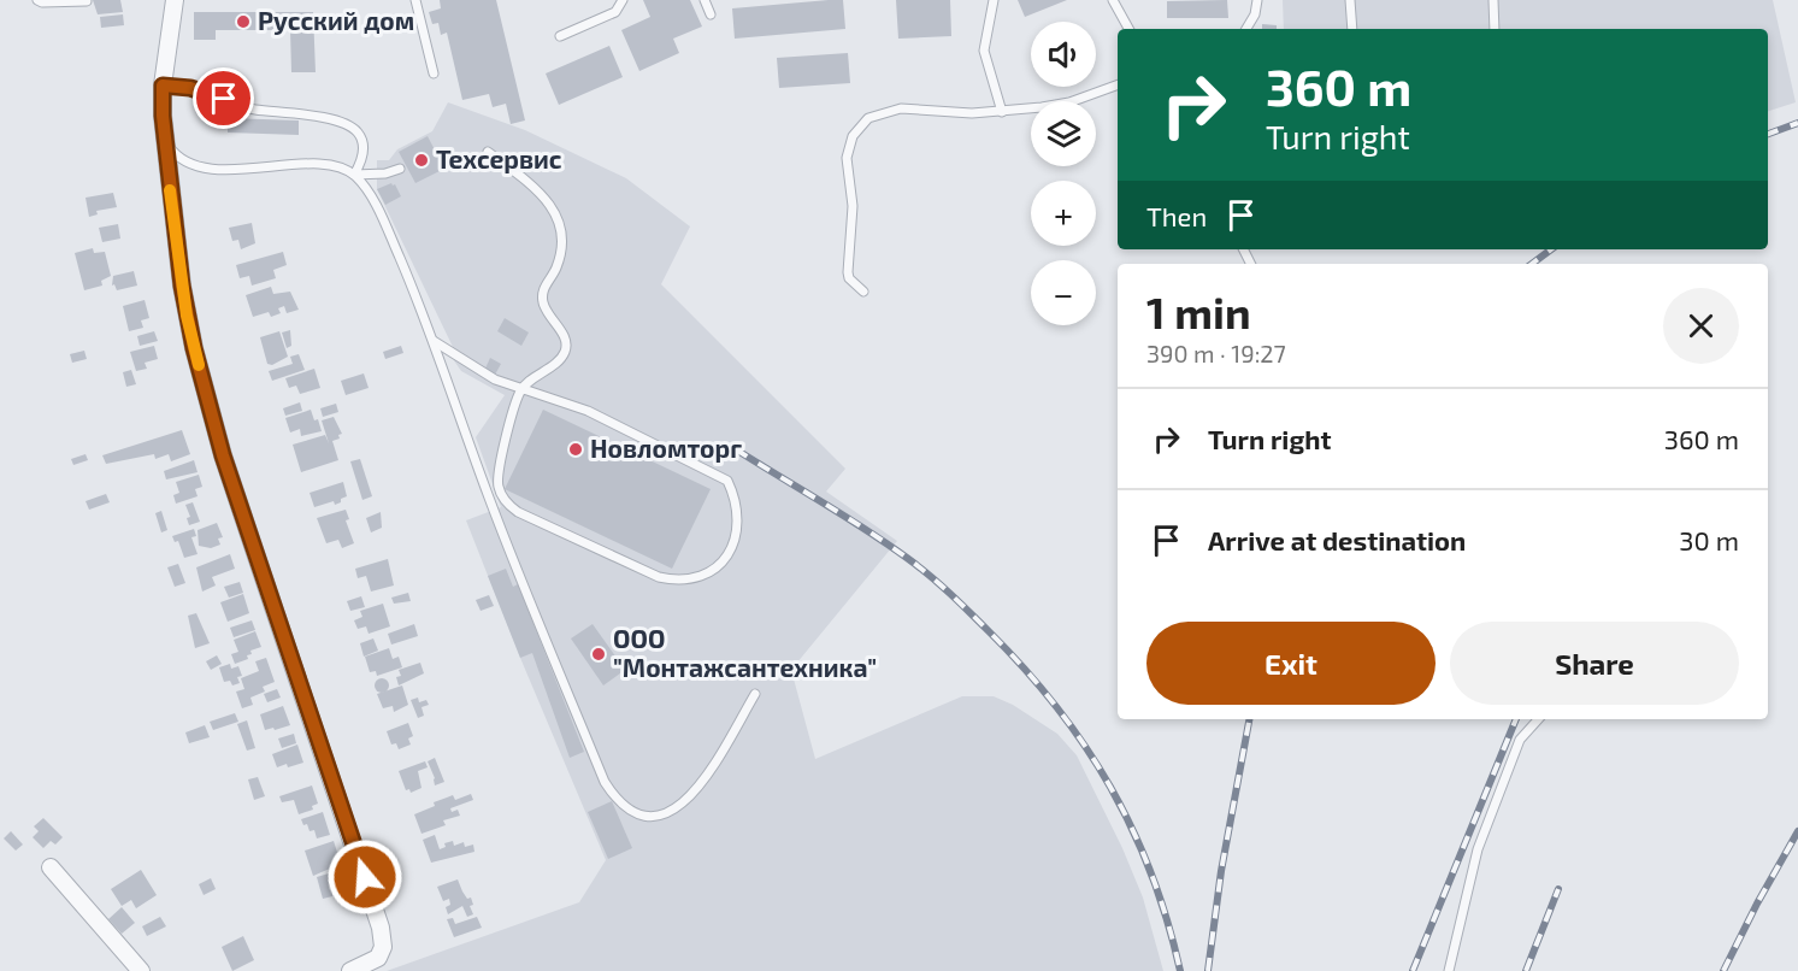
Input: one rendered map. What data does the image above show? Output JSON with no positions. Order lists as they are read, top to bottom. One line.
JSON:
{"places":["Русский дом","Техсервис","Новломторг","ООО \"Монтажсантехника\""],"page":{"map_buttons":["+","−"],"turn":["360 m","Turn right"],"then":"Then","heading":["1 min","390 m · 19:27"],"list":[{"name":"Turn right","value":"360 m"},{"name":"Arrive at destination","value":"30 m"}],"buttons":["Exit","Share"]}}
